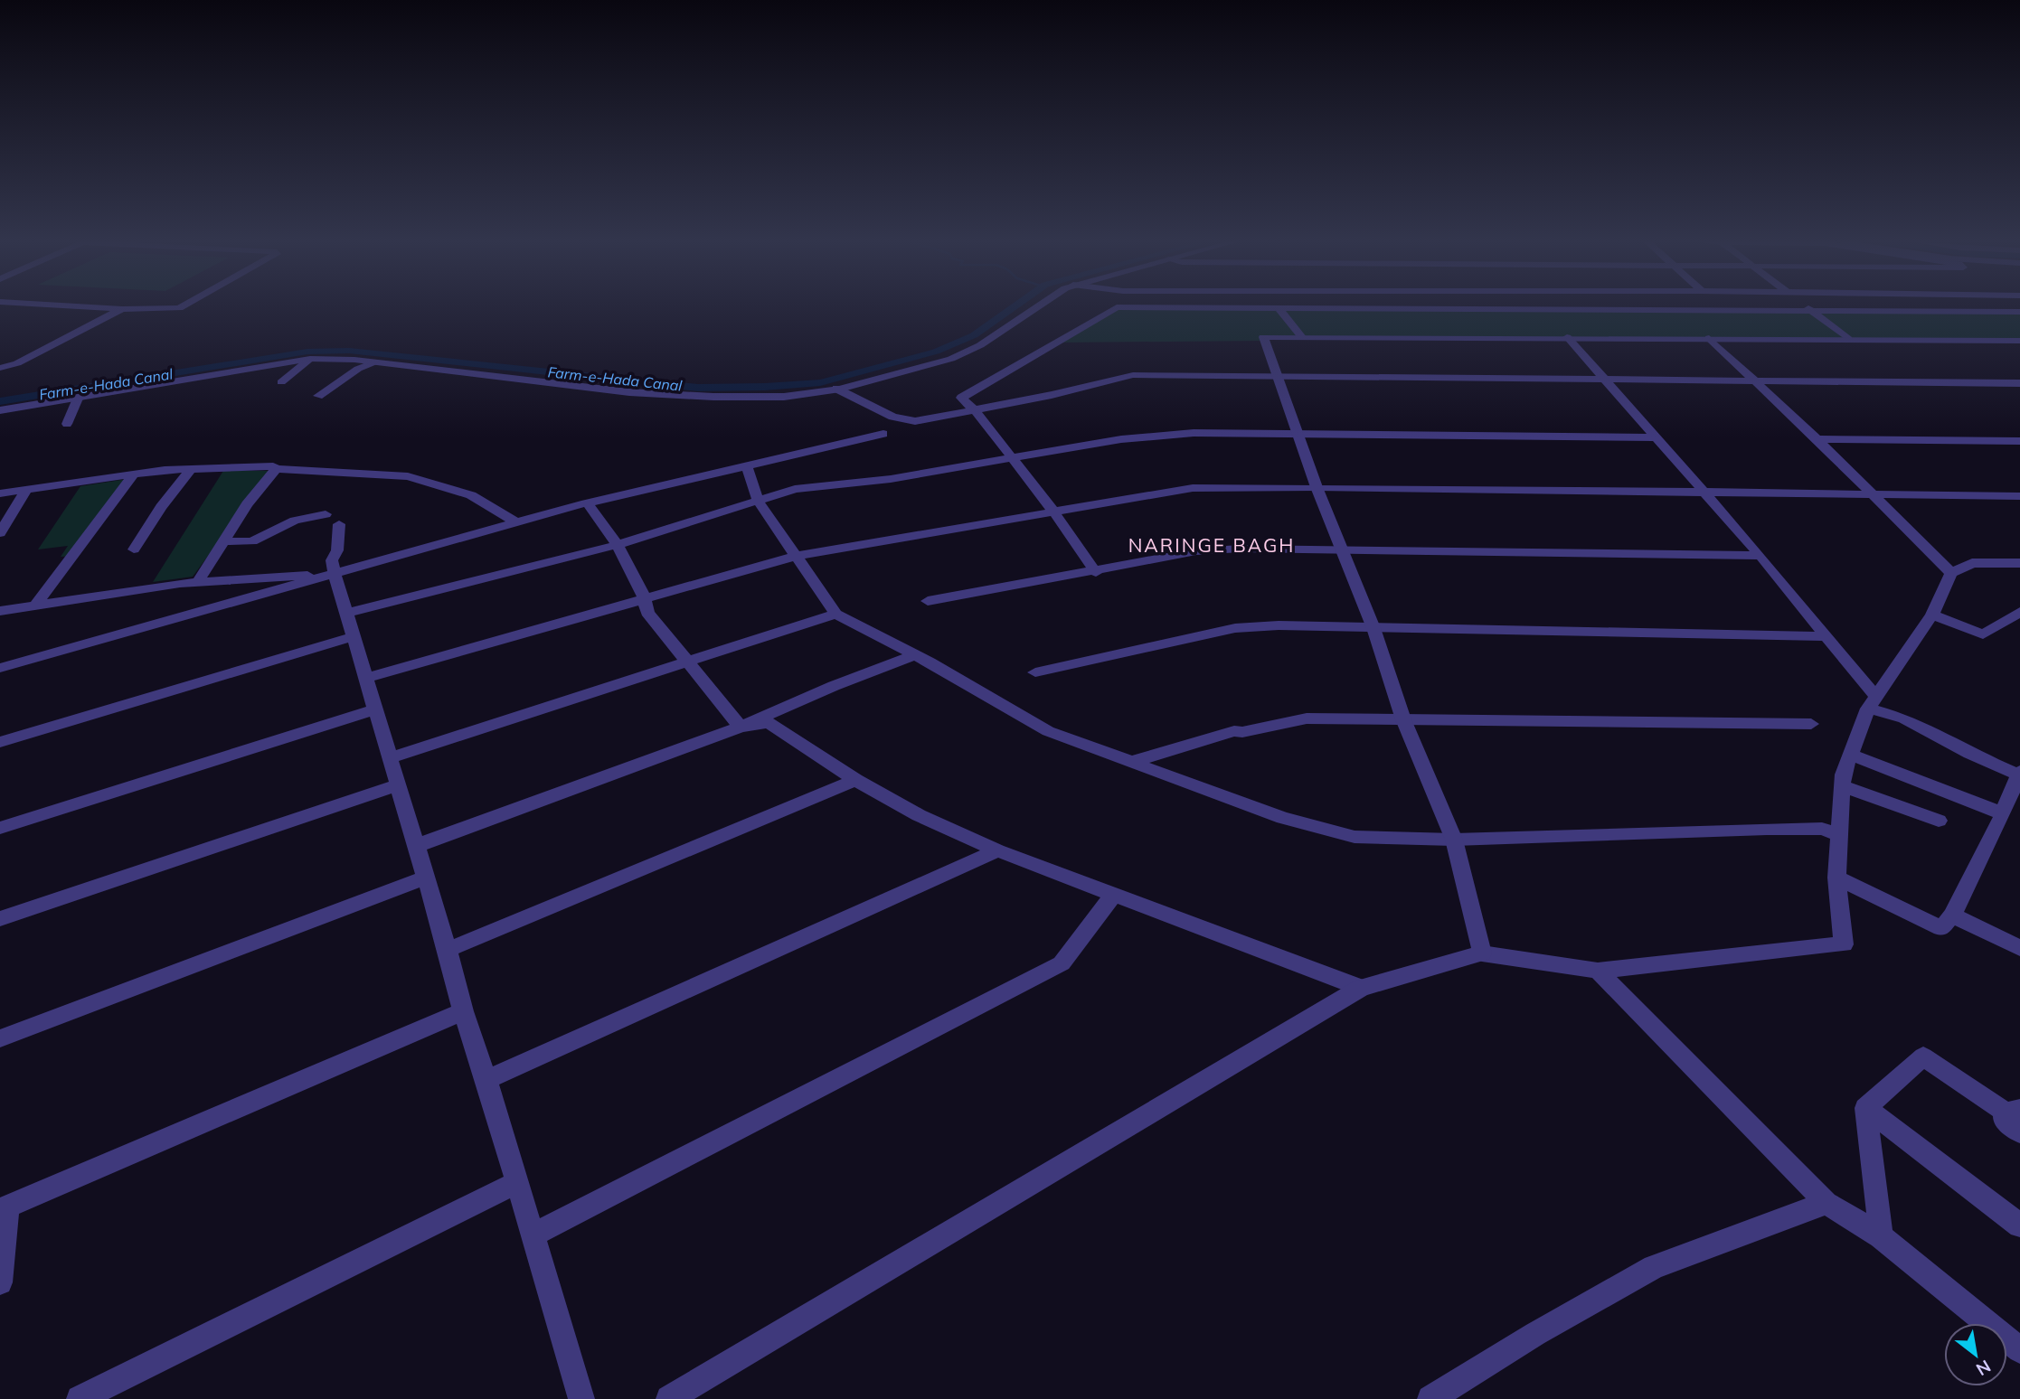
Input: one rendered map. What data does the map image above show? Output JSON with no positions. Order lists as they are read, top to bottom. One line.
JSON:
{"districts":["NARINGE BAGH"],"water":["Farm-e-Hada Canal"],"north":"bottom right"}
